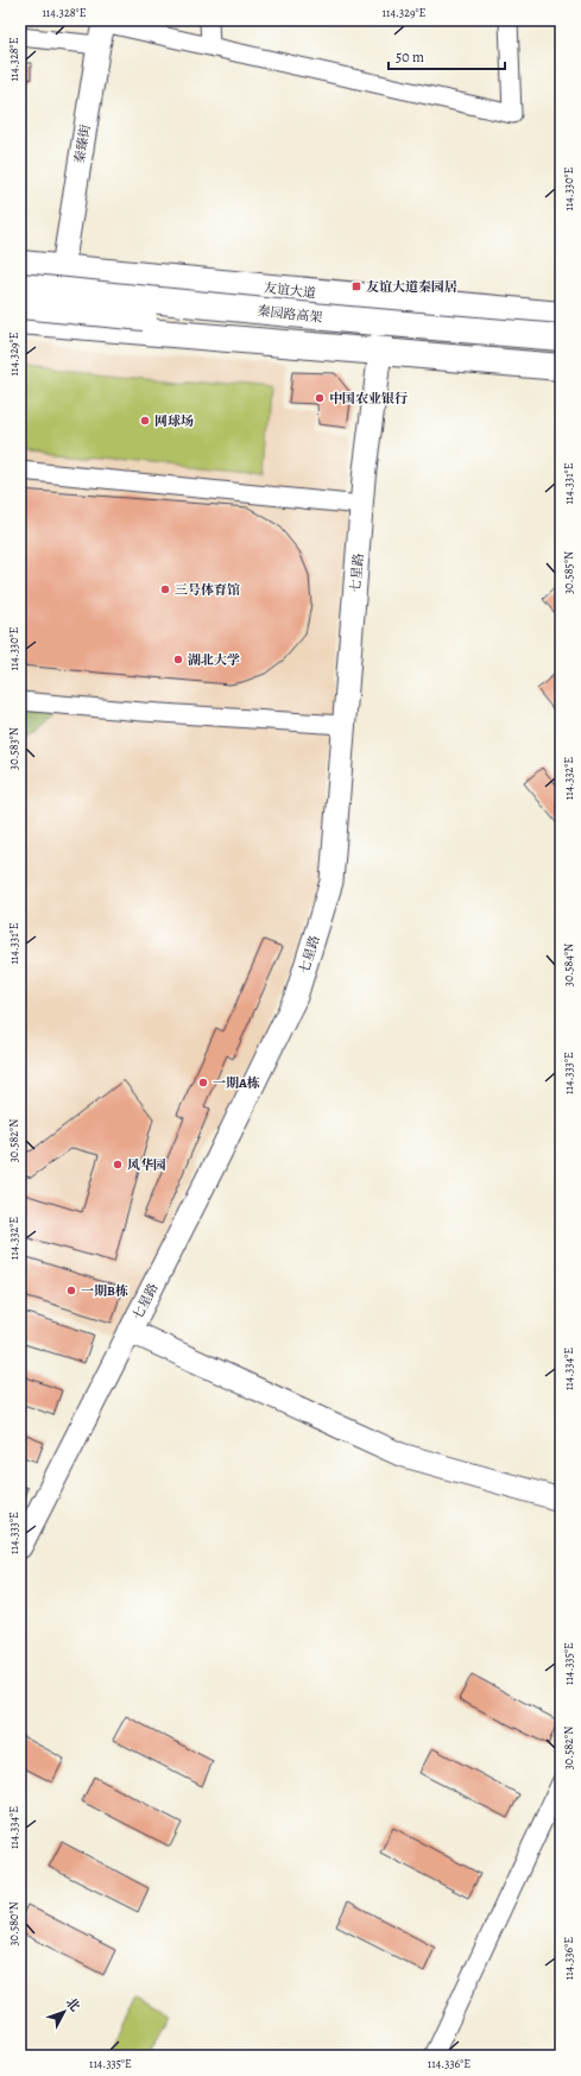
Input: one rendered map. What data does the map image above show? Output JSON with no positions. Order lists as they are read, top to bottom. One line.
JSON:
{"streets":{"main road":["友谊大道","秦园路高架"],"street":["秦臻街","七星路"]},"crossings":[["秦臻街","友谊大道"],["友谊大道","七星路"]],"places":{"transit":["友谊大道秦园居"],"other":["中国农业银行","网球场","三号体育馆","湖北大学","一期A栋","风华园","一期B栋"]},"scale_bar":"50 m","north":"top right","coordinates":["114.328°E","114.329°E","114.330°E","114.331°E","30.585°N","30.583°N","114.332°E","30.584°N","114.333°E","30.582°N","114.334°E","114.335°E","30.580°N","114.336°E"]}
